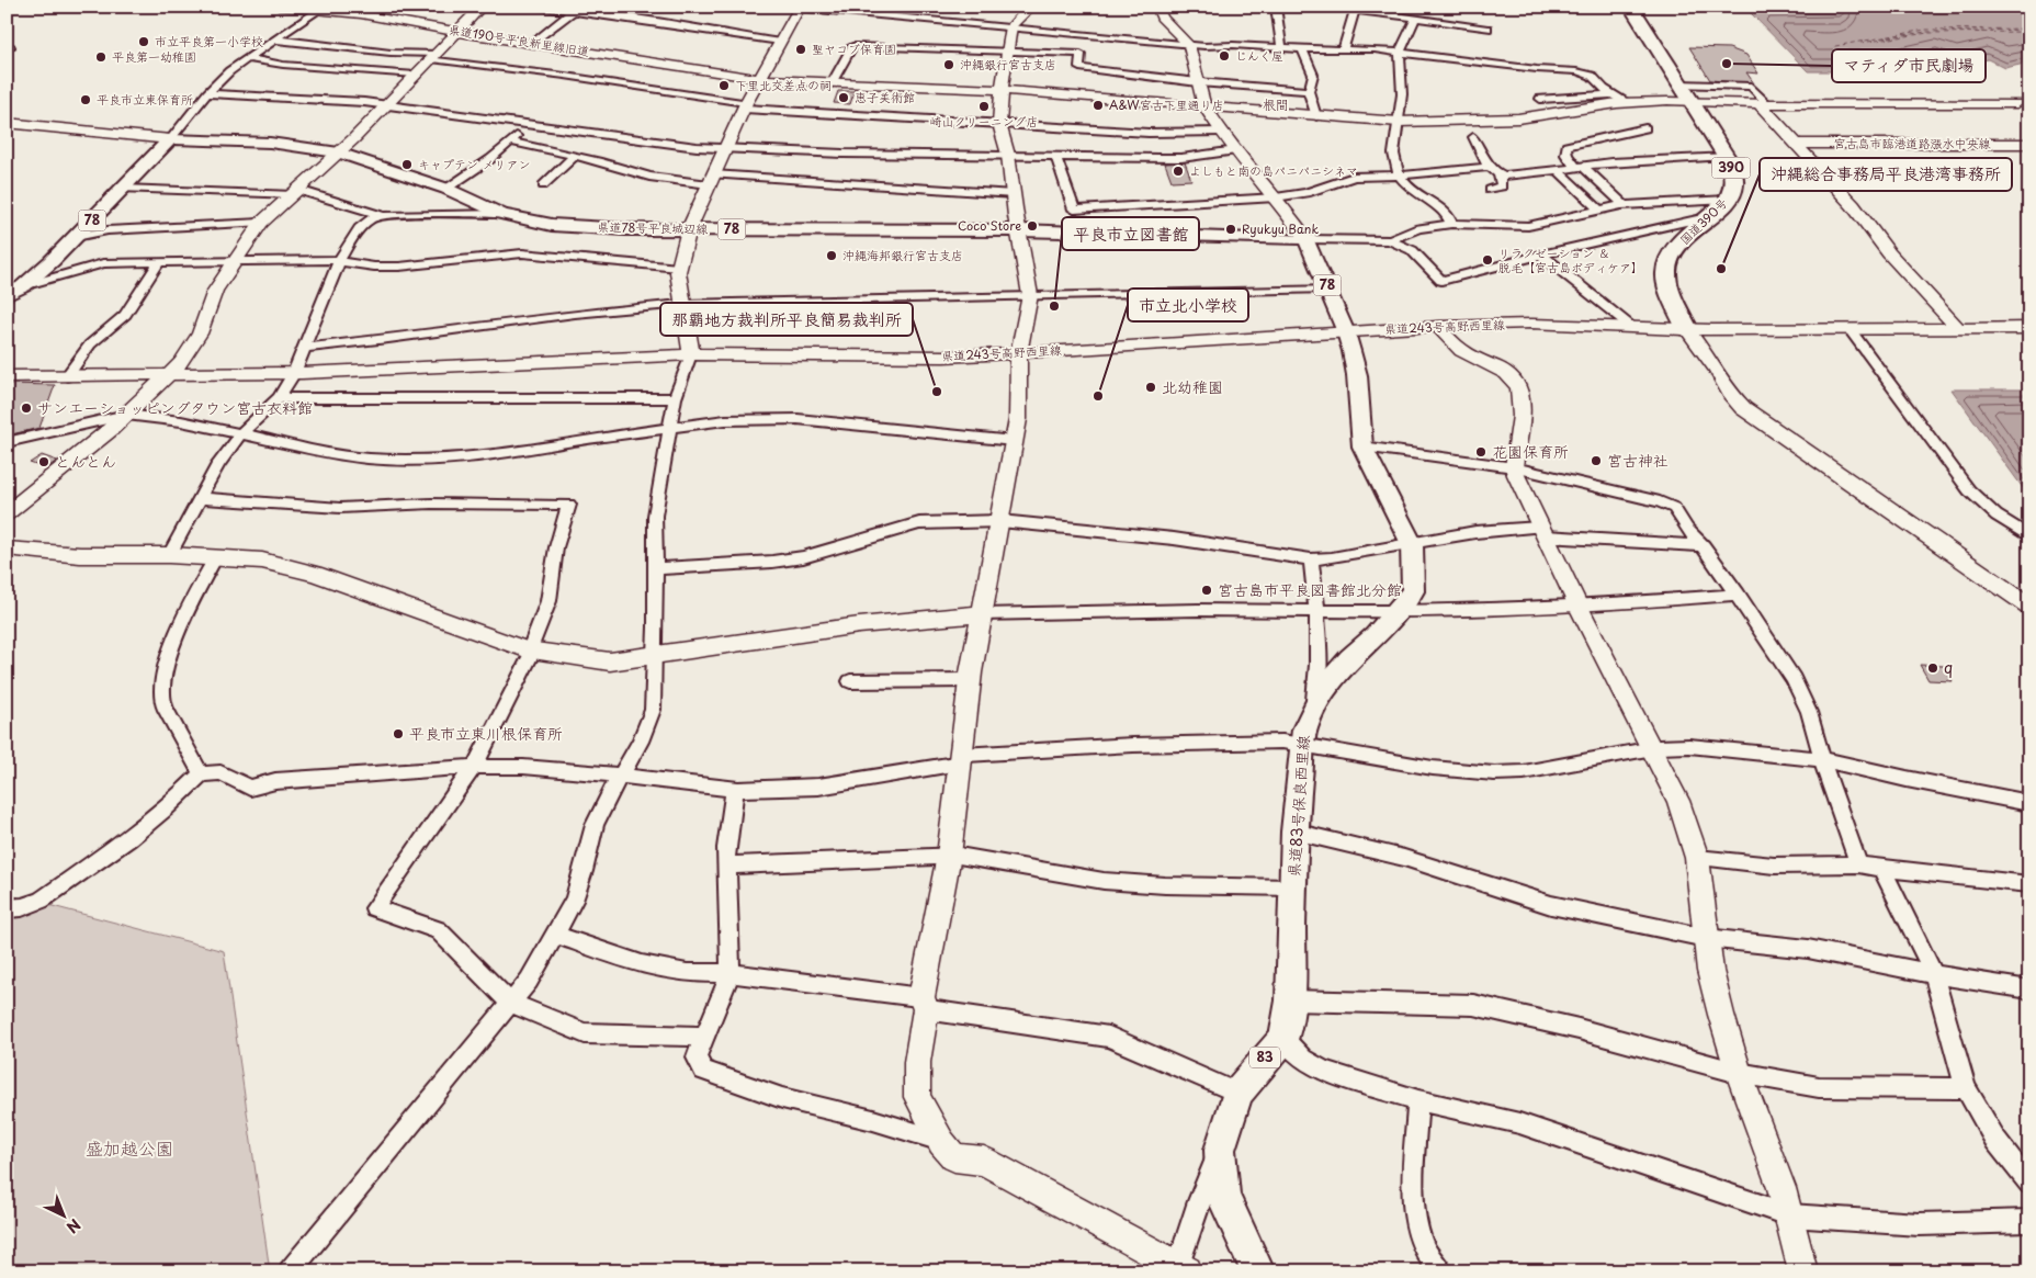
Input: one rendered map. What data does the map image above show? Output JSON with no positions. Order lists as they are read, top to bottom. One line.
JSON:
{"streets":{"highway":["390","国道390号"],"main road":["県道190号平良新里線旧道","78","県道78号平良城辺線","県道243号高野西里線","県道83号保良西里線","83"],"street":["宮古島市臨港道路漲水中央線"]},"crossings":[["78","県道78号平良城辺線"],["78","県道243号高野西里線"],["78","県道83号保良西里線"],["国道390号","県道243号高野西里線"],["県道243号高野西里線","県道83号保良西里線"],["県道83号保良西里線","83"]],"districts":["根間"],"parks":["盛加越公園"],"places":["市立平良第一小学校","聖ヤコブ保育園","じんく屋","平良第一幼稚園","マティダ市民劇場","沖縄銀行宮古支店","下里北交差点の祠","恵子美術館","平良市立東保育所","A&W宮古下里通り店","崎山クリーニング店","キャプテン メリアン","よしもと南の島パニパニシネマ","Coco Store","Ryukyu Bank","沖縄海邦銀行宮古支店","リラクゼーション ＆ 脱毛【宮古島ボディケア】","沖縄総合事務局平良港湾事務所","平良市立図書館","北幼稚園","那覇地方裁判所平良簡易裁判所","市立北小学校","サンエーショッピングタウン宮古衣料館","花園保育所","宮古神社","とんとん","宮古島市平良図書館北分館","q","平良市立東川根保育所"],"north":"bottom right"}
